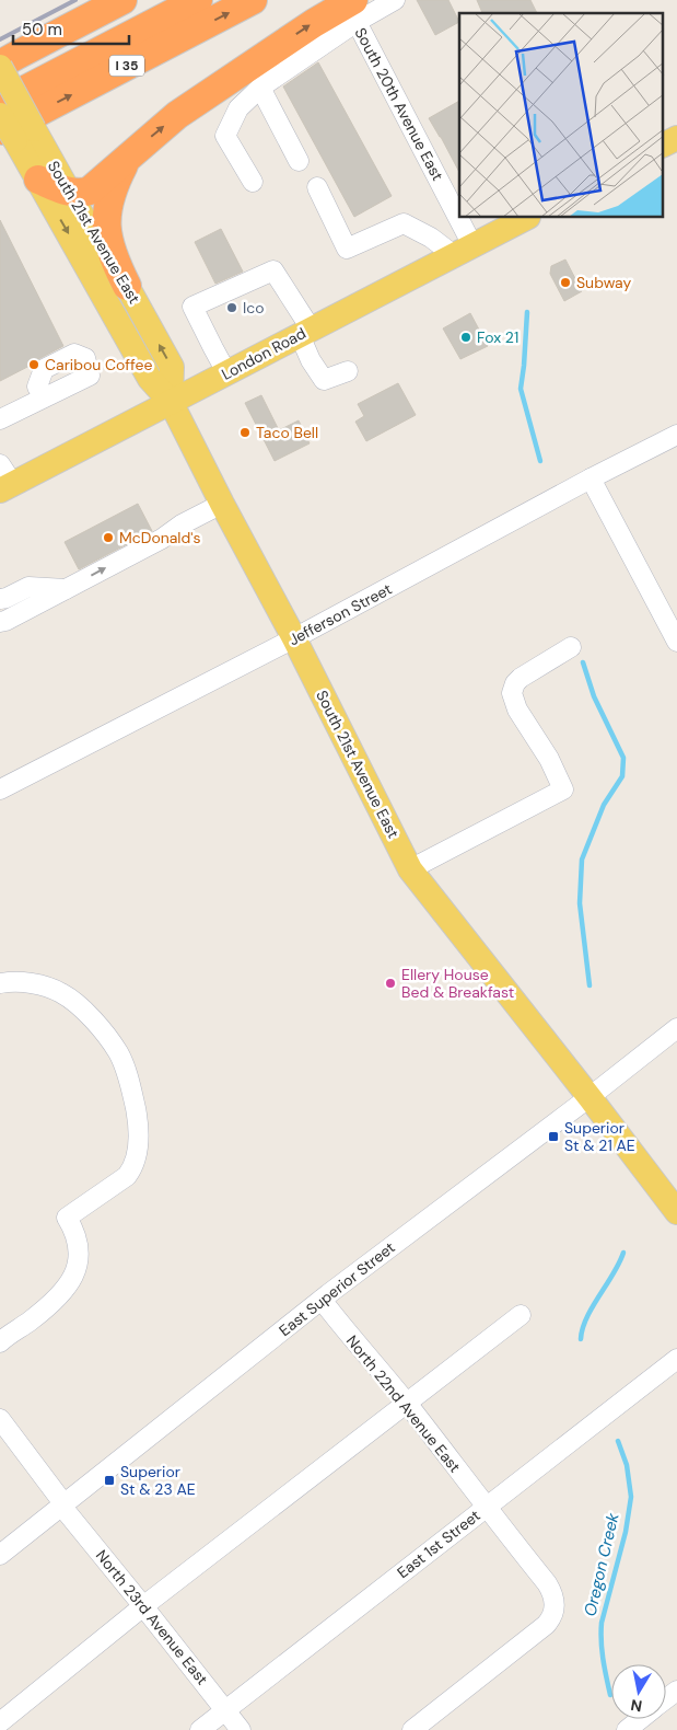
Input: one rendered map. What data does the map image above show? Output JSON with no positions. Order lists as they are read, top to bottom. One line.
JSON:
{"streets":{"highway":["I 35"],"main road":["South 21st Avenue East","London Road"],"street":["South 20th Avenue East","Jefferson Street","East Superior Street","North 22nd Avenue East","East 1st Street","North 23rd Avenue East"]},"crossings":[["I 35","South 21st Avenue East"],["South 20th Avenue East","London Road"],["South 21st Avenue East","London Road"],["South 21st Avenue East","Jefferson Street"],["South 21st Avenue East","East Superior Street"],["East Superior Street","North 22nd Avenue East"],["East Superior Street","North 23rd Avenue East"],["North 22nd Avenue East","East 1st Street"],["East 1st Street","North 23rd Avenue East"]],"water":["Oregon Creek"],"places":{"other":["Subway","Ico","Fox 21","Caribou Coffee","Taco Bell","McDonald's","Ellery House Bed & Breakfast"],"transit":["Superior St & 21 AE","Superior St & 23 AE"]},"scale_bar":"50 m","north":"bottom"}
